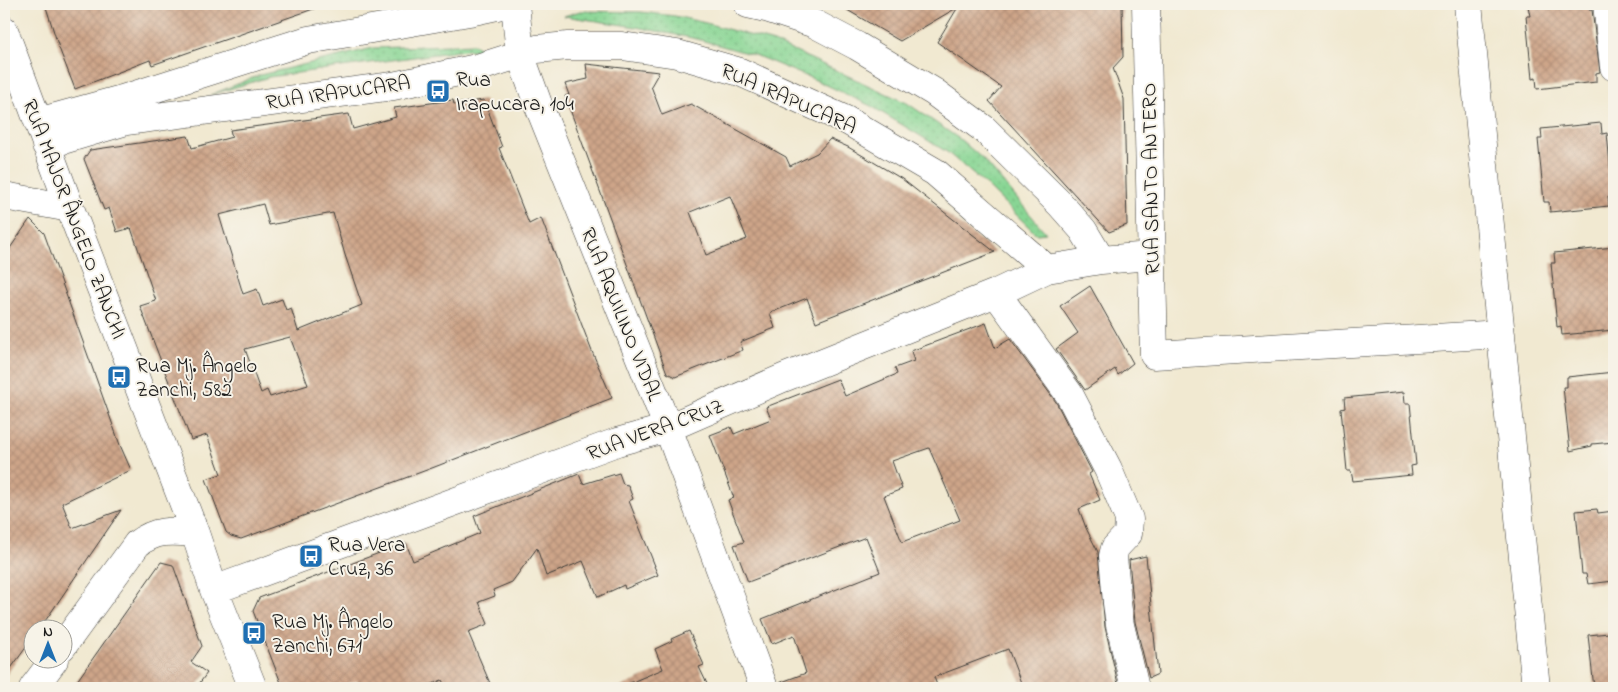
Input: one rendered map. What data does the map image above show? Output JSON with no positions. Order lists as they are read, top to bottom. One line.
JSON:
{"streets":{"street":["RUA IRAPUCARA","RUA SANTO ANTERO","RUA MAJOR ÂNGELO ZANCHI","RUA AQUILINO VIDAL","RUA VERA CRUZ"]},"crossings":[["RUA IRAPUCARA","RUA MAJOR ÂNGELO ZANCHI"],["RUA IRAPUCARA","RUA AQUILINO VIDAL"],["RUA IRAPUCARA","RUA VERA CRUZ"],["RUA SANTO ANTERO","RUA VERA CRUZ"],["RUA MAJOR ÂNGELO ZANCHI","RUA VERA CRUZ"],["RUA AQUILINO VIDAL","RUA VERA CRUZ"]],"places":{"bus stop":["Rua Irapucara, 104","Rua Mj. Ângelo Zanchi, 582","Rua Vera Cruz, 36","Rua Mj. Ângelo Zanchi, 671"]},"north":"top"}
